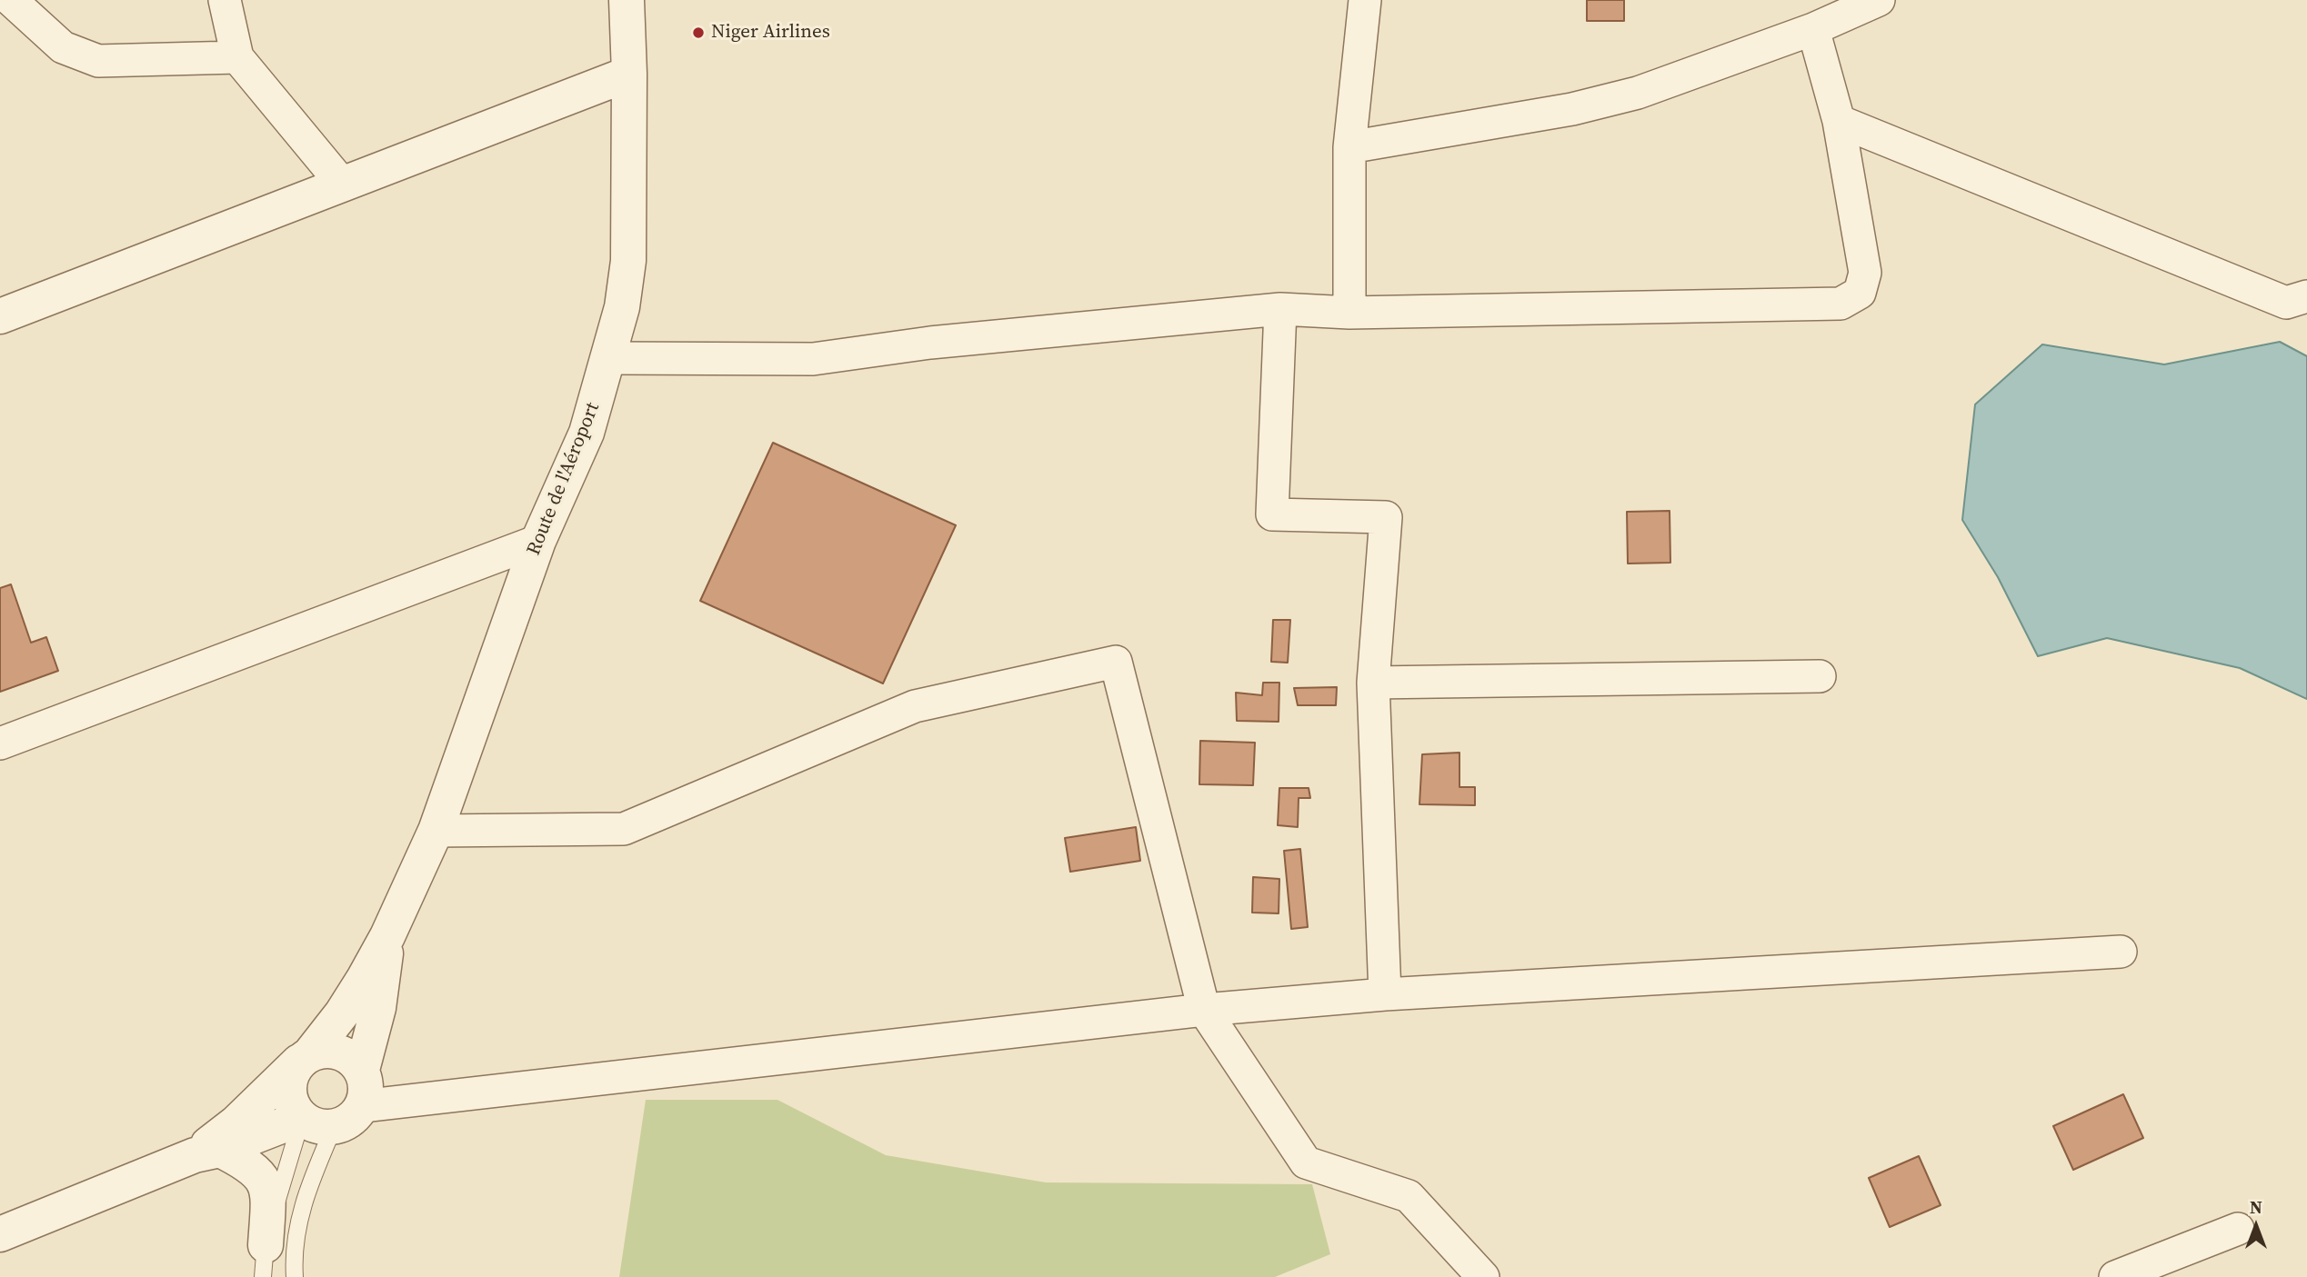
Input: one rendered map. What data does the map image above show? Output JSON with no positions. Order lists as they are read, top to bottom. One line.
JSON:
{"streets":{"street":["Route de l'Aéroport"]},"places":["Niger Airlines"],"north":"top"}
